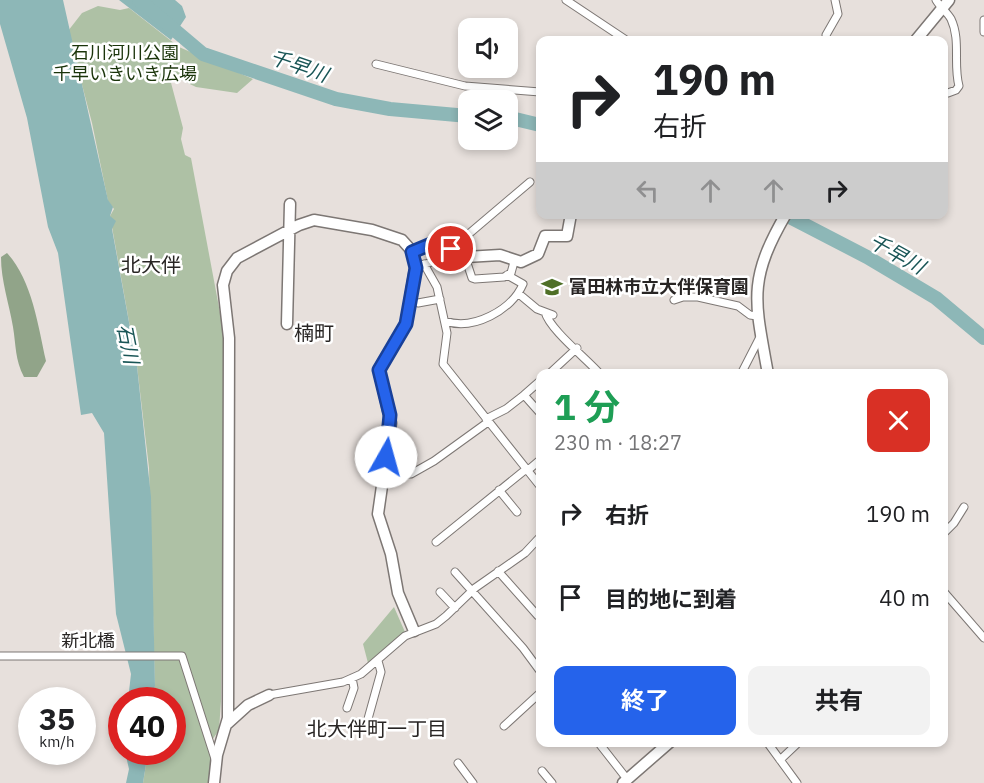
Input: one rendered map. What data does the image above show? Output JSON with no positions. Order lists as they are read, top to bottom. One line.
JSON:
{"streets":{"street":["新北橋"]},"districts":["北大伴","楠町","北大伴町一丁目"],"water":["千早川","石川"],"parks":["石川河川公園 千早いきいき広場"],"places":{"school or university":["富田林市立大伴保育園"]},"page":{"turn":["190 m","右折"],"heading":["1 分","230 m · 18:27"],"list":[{"name":"右折","value":"190 m"},{"name":"目的地に到着","value":"40 m"}],"buttons":["終了","共有"],"speed":"35 km/h","limit":"40"}}
